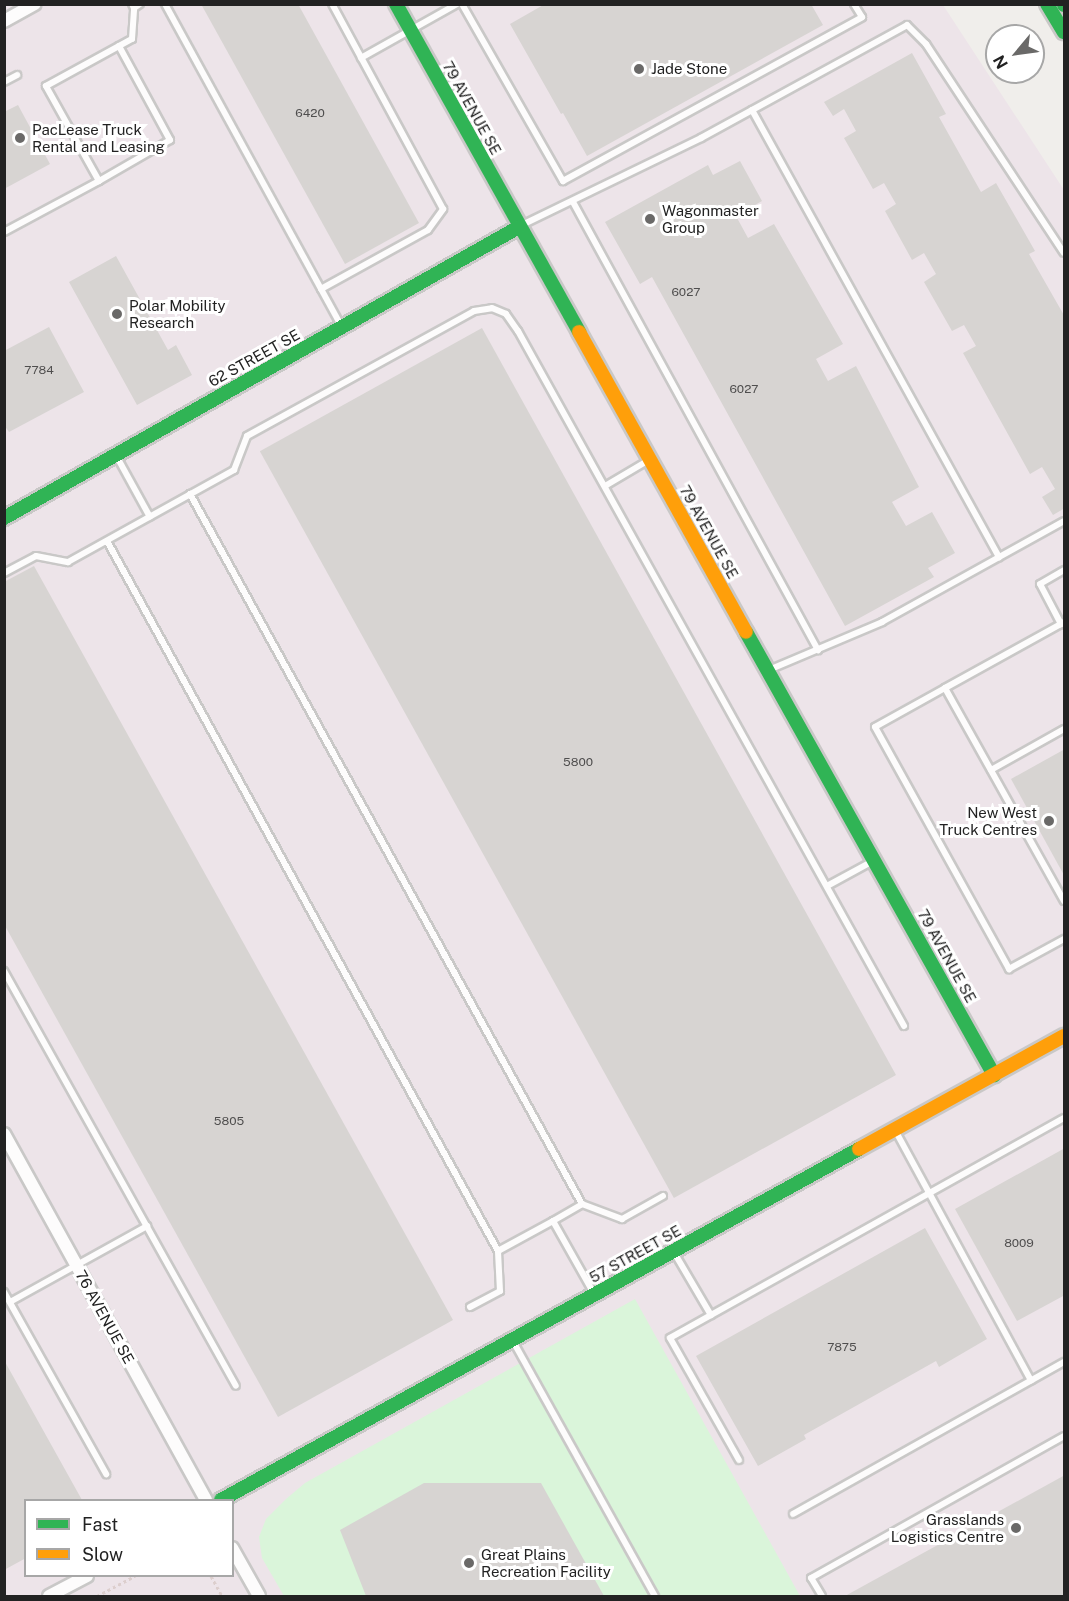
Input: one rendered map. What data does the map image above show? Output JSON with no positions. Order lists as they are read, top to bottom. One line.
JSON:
{"streets":{"street":["79 AVENUE SE","62 STREET SE","57 STREET SE","76 AVENUE SE"]},"crossings":[["79 AVENUE SE","62 STREET SE"],["79 AVENUE SE","57 STREET SE"]],"places":["Jade Stone","PacLease Truck Rental and Leasing","Wagonmaster Group","Polar Mobility Research","New West Truck Centres","Grasslands Logistics Centre","Great Plains Recreation Facility"],"house_numbers":["6420","6027","7784","6027","5800","5805","8009","7875"],"legend":["Fast","Slow"],"north":"bottom left"}
